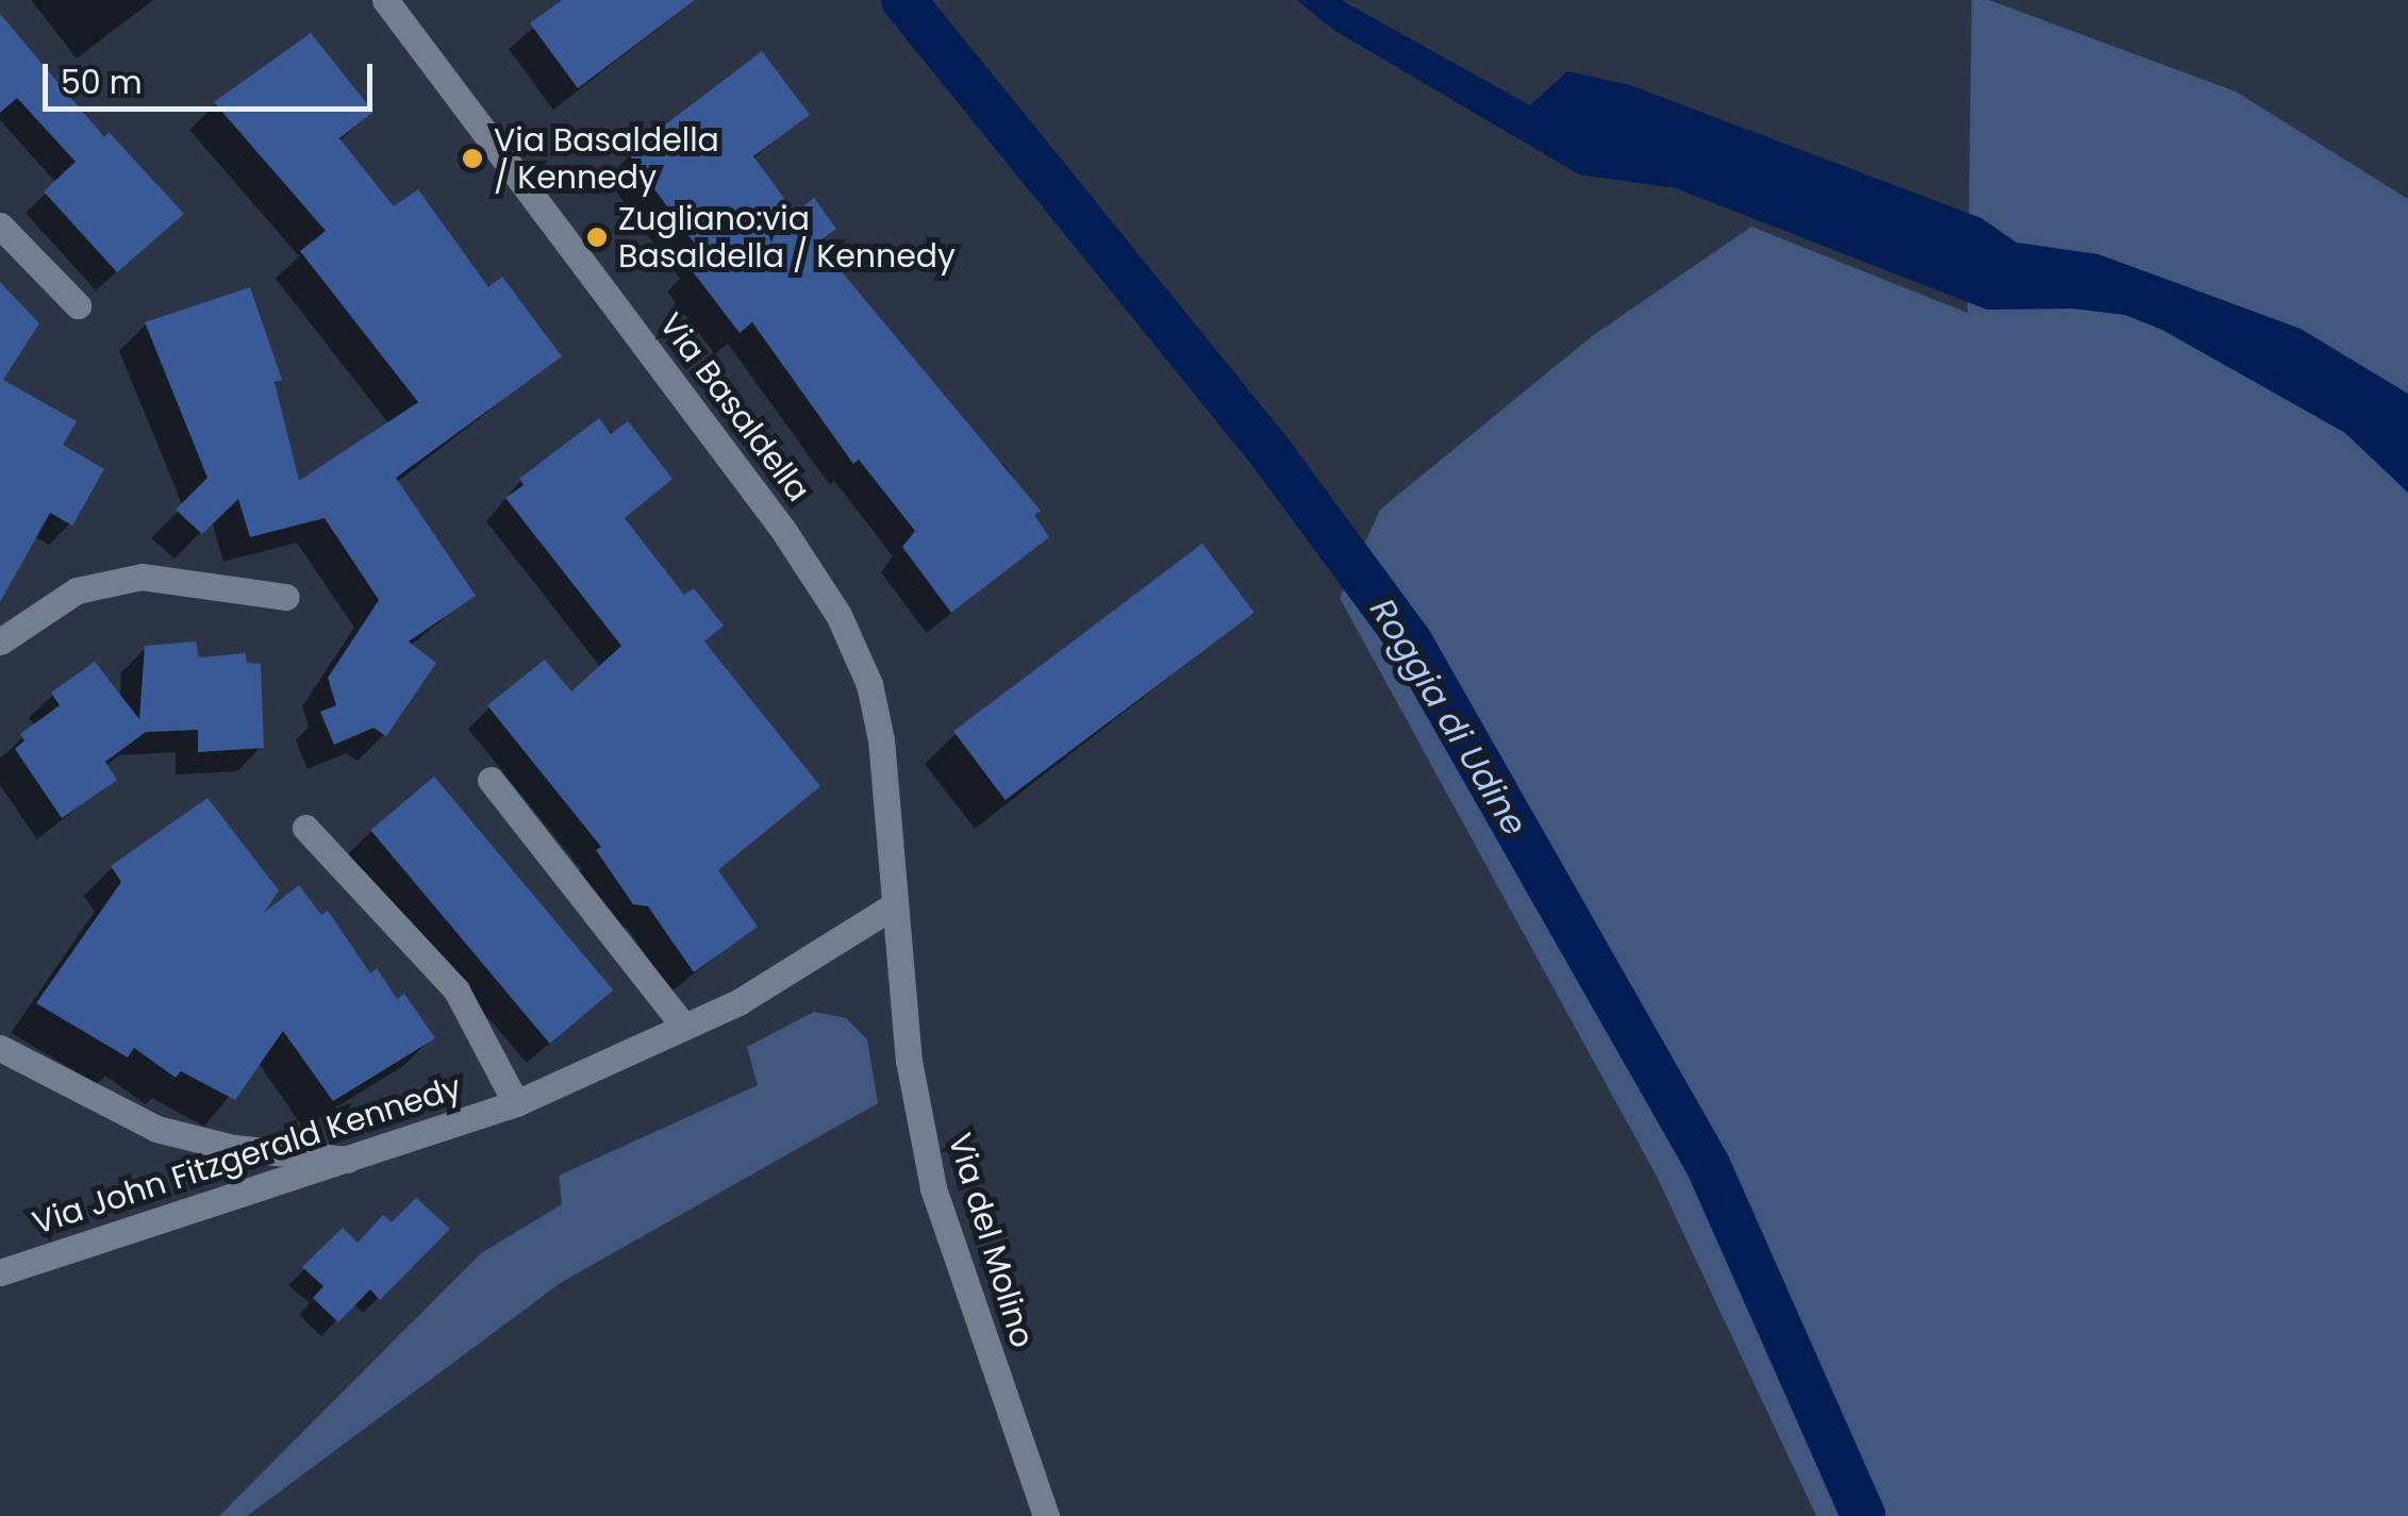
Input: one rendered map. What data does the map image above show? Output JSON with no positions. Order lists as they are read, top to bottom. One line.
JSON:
{"streets":{"street":["Via Basaldella","Via John Fitzgerald Kennedy","Via del Molino"]},"crossings":[["Via Basaldella","Via John Fitzgerald Kennedy"],["Via Basaldella","Via del Molino"],["Via John Fitzgerald Kennedy","Via del Molino"]],"water":["Roggia di Udine"],"places":["Via Basaldella / Kennedy","Zugliano:via Basaldella / Kennedy"],"scale_bar":"50 m"}
